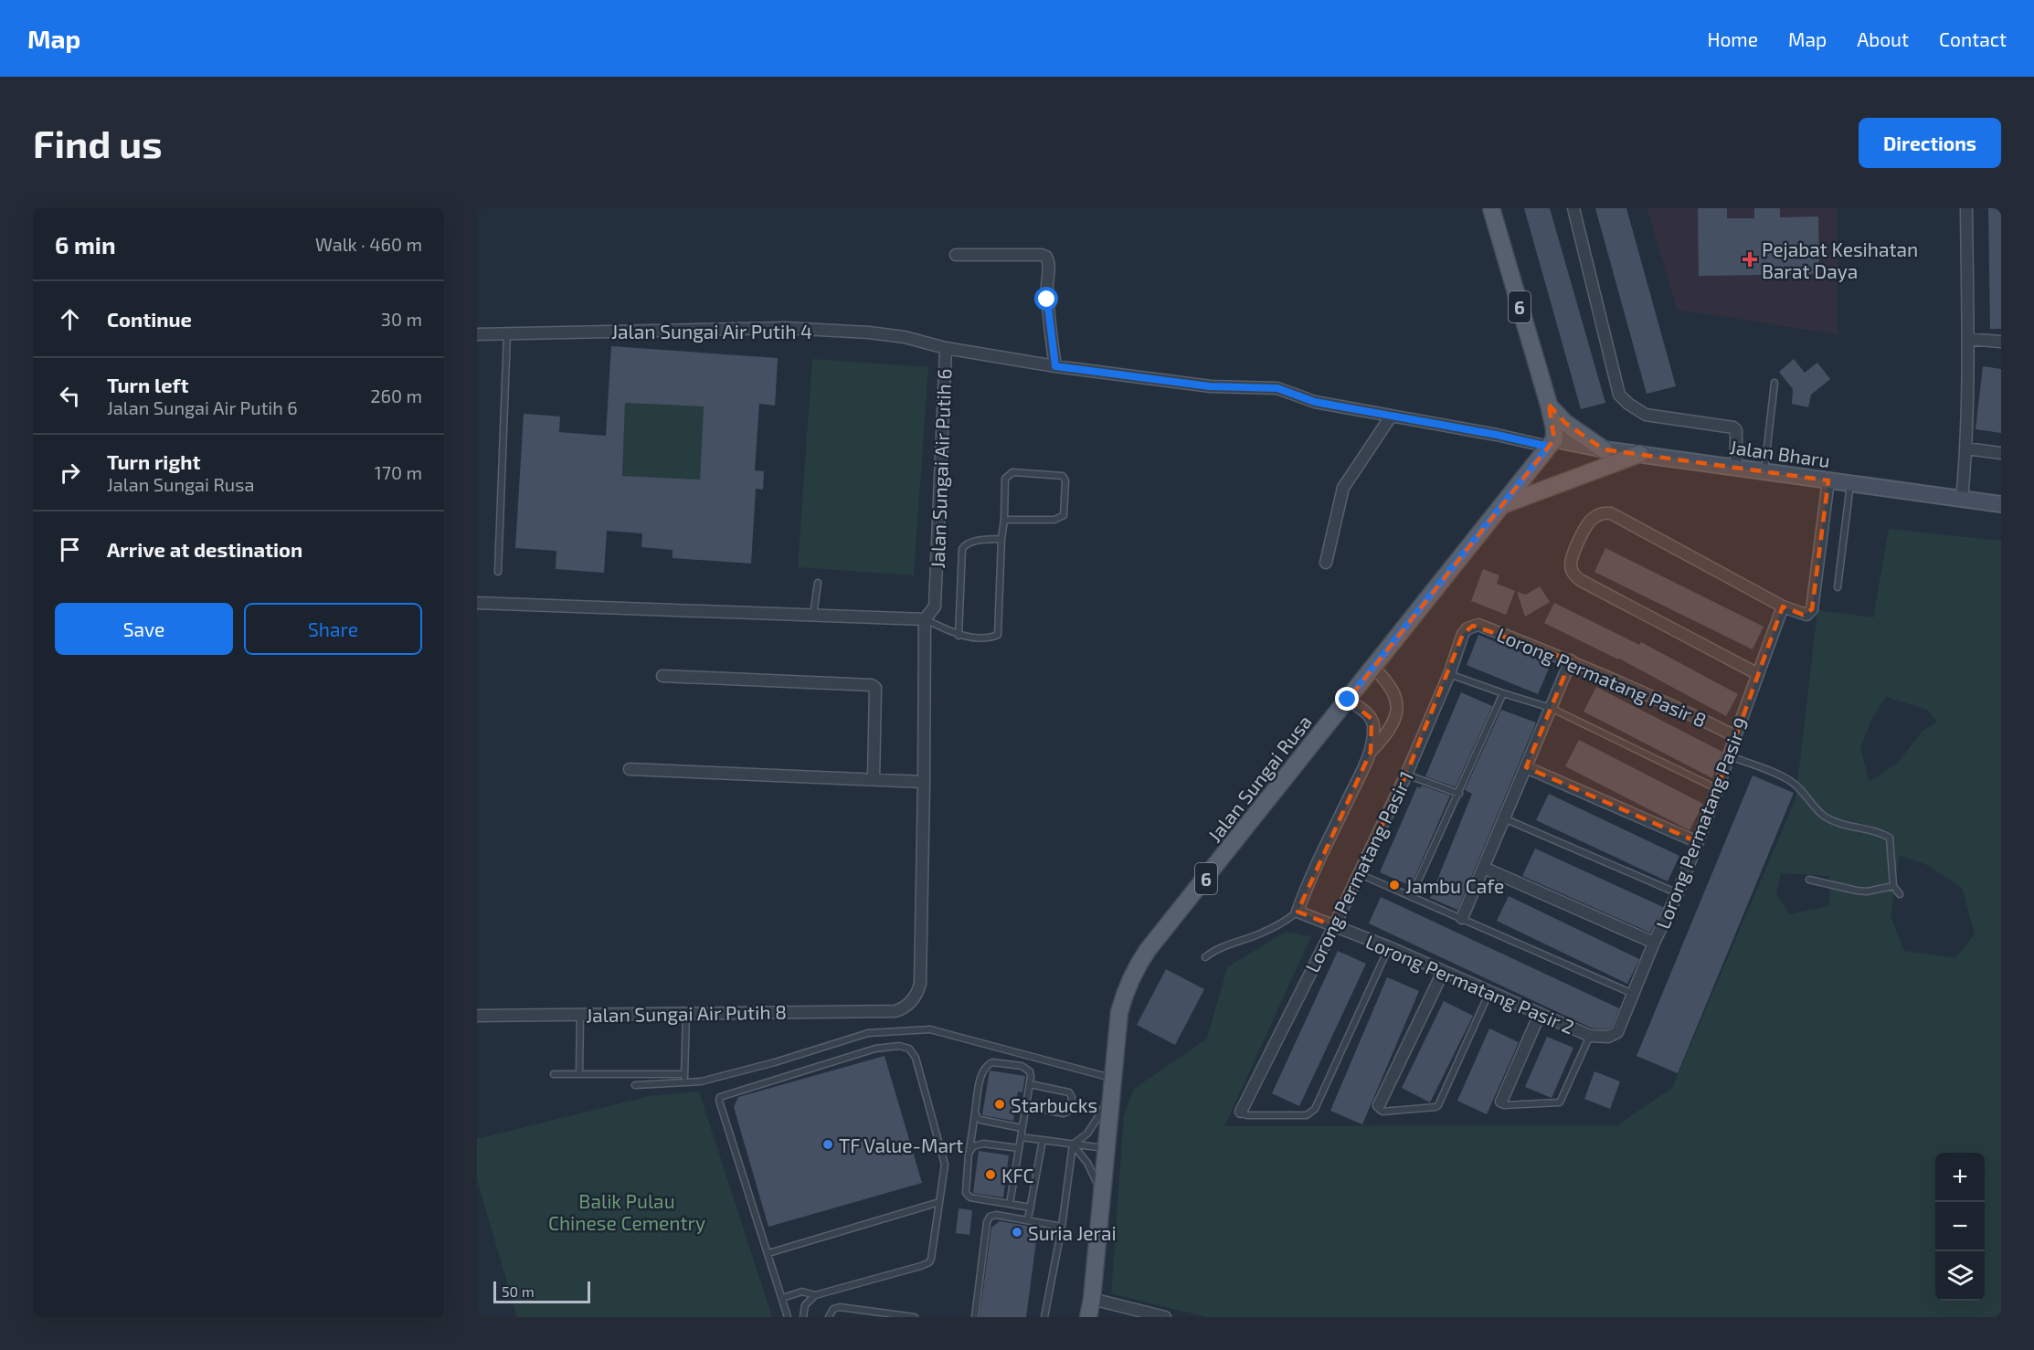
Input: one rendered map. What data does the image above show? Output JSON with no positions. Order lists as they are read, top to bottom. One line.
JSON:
{"streets":{"main road":["6","Jalan Bharu","Jalan Sungai Rusa"],"street":["Jalan Sungai Air Putih 4","Jalan Sungai Air Putih 6","Lorong Permatang Pasir 8","Lorong Permatang Pasir 9","Lorong Permatang Pasir 1","Lorong Permatang Pasir 2","Jalan Sungai Air Putih 8"]},"crossings":[["6","Jalan Bharu"],["6","Jalan Sungai Air Putih 6"],["6","Jalan Sungai Rusa"],["Jalan Sungai Air Putih 4","Jalan Sungai Air Putih 6"],["Jalan Bharu","Jalan Sungai Air Putih 6"],["Jalan Bharu","Jalan Sungai Rusa"],["Jalan Sungai Air Putih 6","Jalan Sungai Rusa"],["Lorong Permatang Pasir 8","Lorong Permatang Pasir 9"],["Lorong Permatang Pasir 8","Lorong Permatang Pasir 1"],["Lorong Permatang Pasir 9","Lorong Permatang Pasir 2"],["Lorong Permatang Pasir 1","Lorong Permatang Pasir 2"]],"parks":["Balik Pulau Chinese Cementry"],"places":{"health":["Pejabat Kesihatan Barat Daya"],"other":["Jambu Cafe","Starbucks","TF Value-Mart","KFC","Suria Jerai"]},"scale_bar":"50 m","page":{"header":"Map","nav":["Home","Map","About","Contact"],"buttons":["Directions",["Save","Share"]],"title":"Find us","heading":["6 min","Walk · 460 m"],"list":[["Continue","30 m"],["Turn left","Jalan Sungai Air Putih 6","260 m"],["Turn right","Jalan Sungai Rusa","170 m"],"Arrive at destination"],"map_buttons":["+","−"],"scale":"50 m"}}
